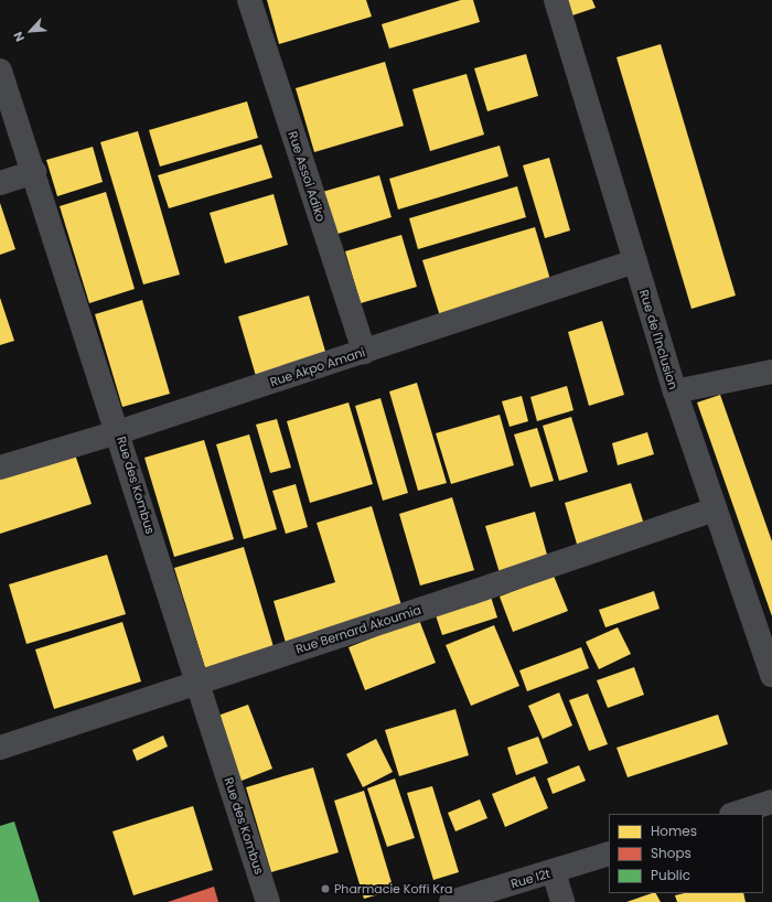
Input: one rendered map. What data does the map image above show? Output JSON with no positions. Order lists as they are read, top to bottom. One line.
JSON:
{"streets":{"street":["Rue Assoi Adiko","Rue de l'Inclusion","Rue Akpo Amani","Rue des Kombus","Rue Bernard Akoumia","Rue I2t"]},"crossings":[["Rue Assoi Adiko","Rue Akpo Amani"],["Rue de l'Inclusion","Rue Akpo Amani"],["Rue de l'Inclusion","Rue Bernard Akoumia"],["Rue Akpo Amani","Rue des Kombus"],["Rue des Kombus","Rue Bernard Akoumia"]],"places":["Pharmacie Koffi Kra"],"legend":["Homes","Shops","Public"],"north":"bottom left"}
